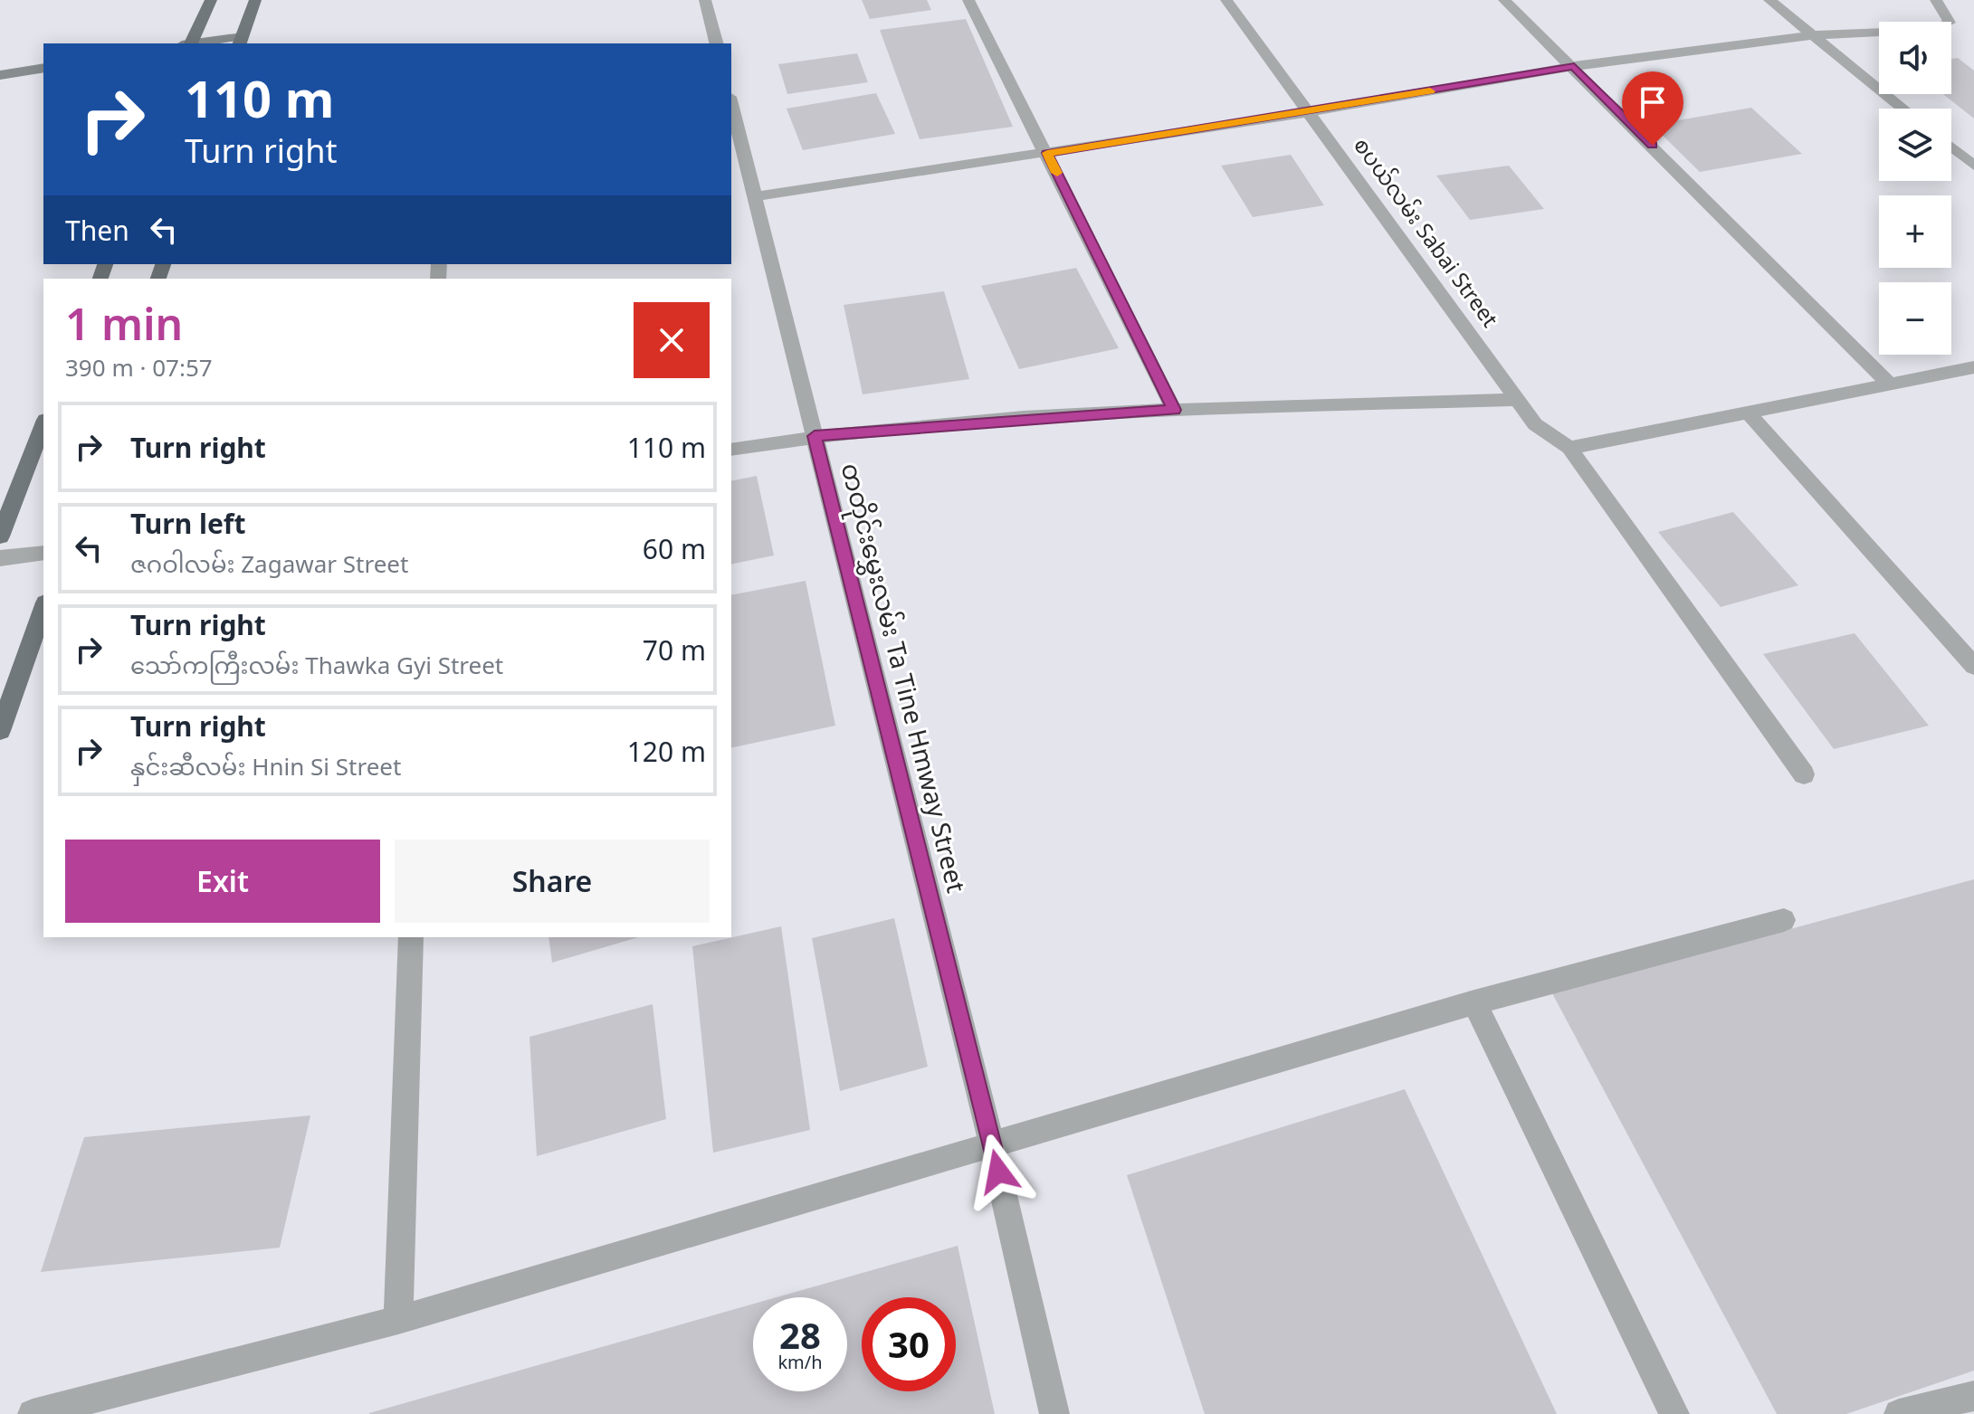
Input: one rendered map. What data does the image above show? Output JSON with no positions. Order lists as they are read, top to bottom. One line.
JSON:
{"streets":{"street":["စပယ်လမ်း Sabai Street","တတိုင်းမွှေးလမ်း Ta Tine Hmway Street"]},"page":{"map_buttons":["+","−"],"turn":["110 m","Turn right"],"then":"Then","heading":["1 min","390 m · 07:57"],"list":[{"name":"Turn right","value":"110 m"},{"name":"Turn left","note":"ဇဂဝါလမ်း Zagawar Street","value":"60 m"},{"name":"Turn right","note":"သော်ကကြီးလမ်း Thawka Gyi Street","value":"70 m"},{"name":"Turn right","note":"နှင်းဆီလမ်း Hnin Si Street","value":"120 m"}],"buttons":["Exit","Share"],"speed":"28 km/h","limit":"30"}}
